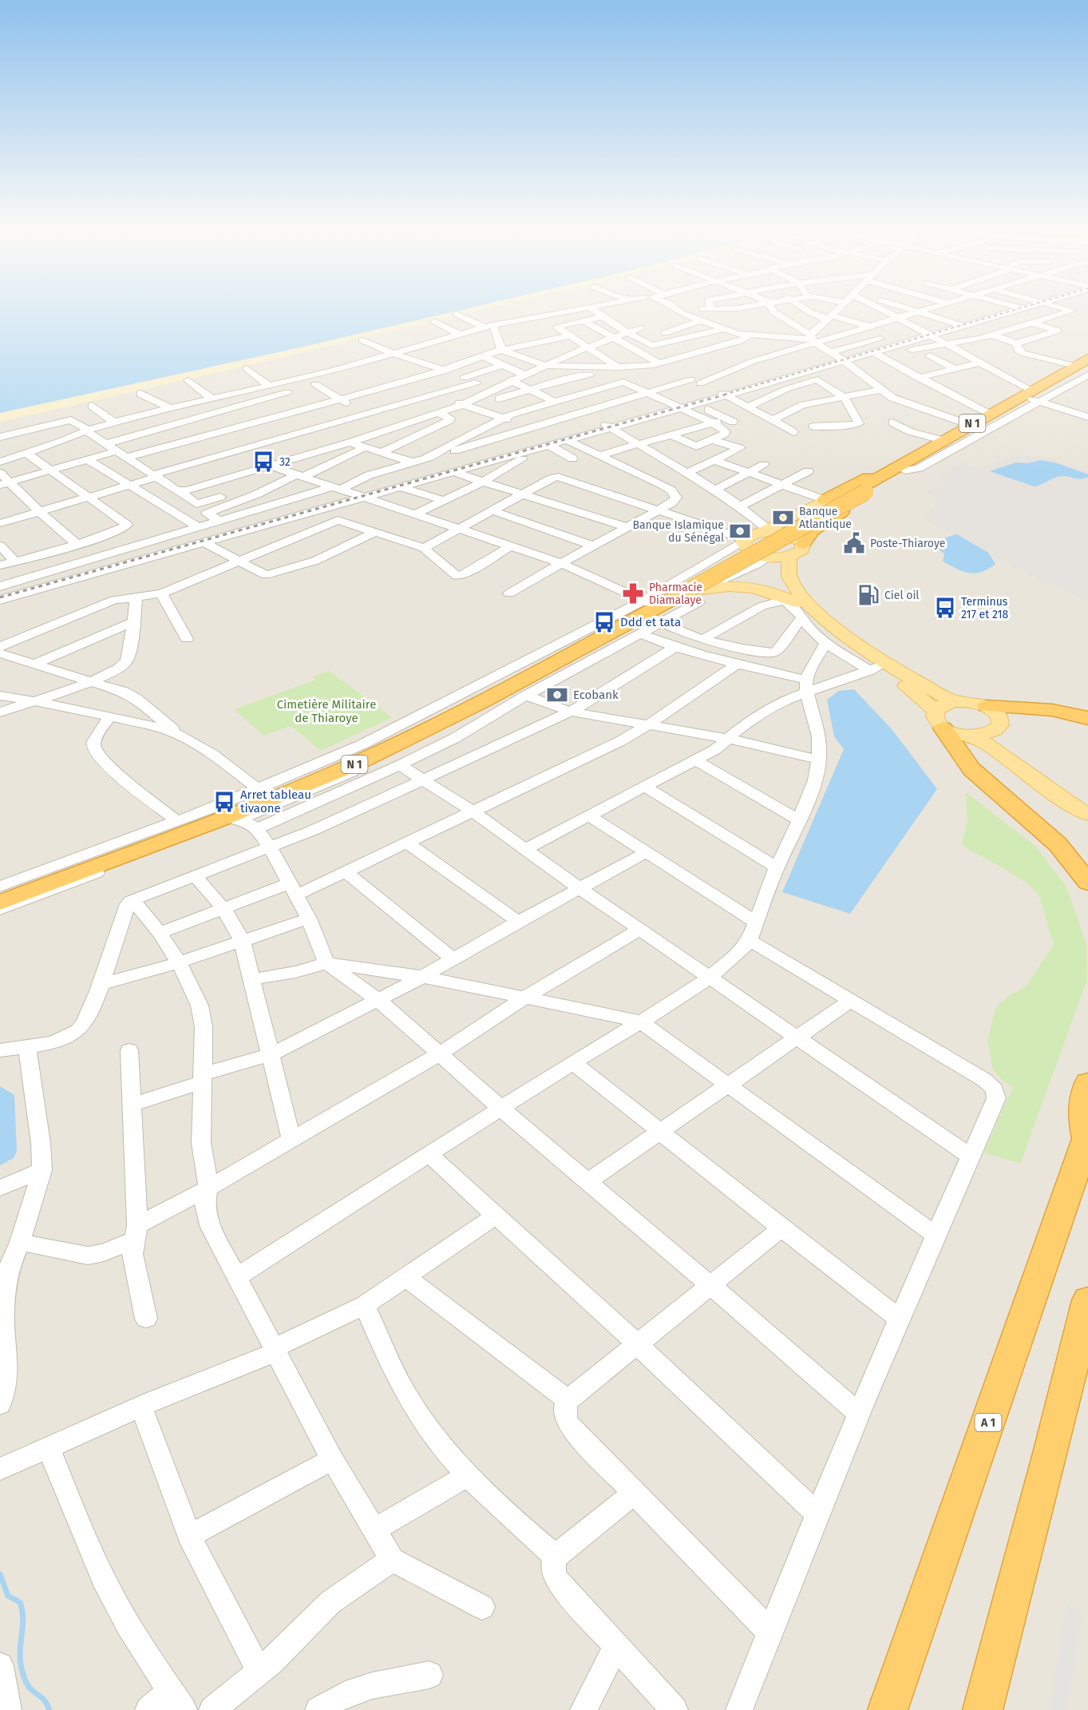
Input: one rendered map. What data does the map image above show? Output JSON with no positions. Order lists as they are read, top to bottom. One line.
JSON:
{"streets":{"highway":["N 1","A 1"]},"parks":["Cimetière Militaire de Thiaroye"],"places":{"bus stop":["32","Terminus 217 et 218","Ddd et tata","Arret tableau tivaone"],"bank":["Banque Atlantique","Banque Islamique du Sénégal","Ecobank"],"public building":["Poste-Thiaroye"],"pharmacy":["Pharmacie Diamalaye"],"fuel station":["Ciel oil"]}}
